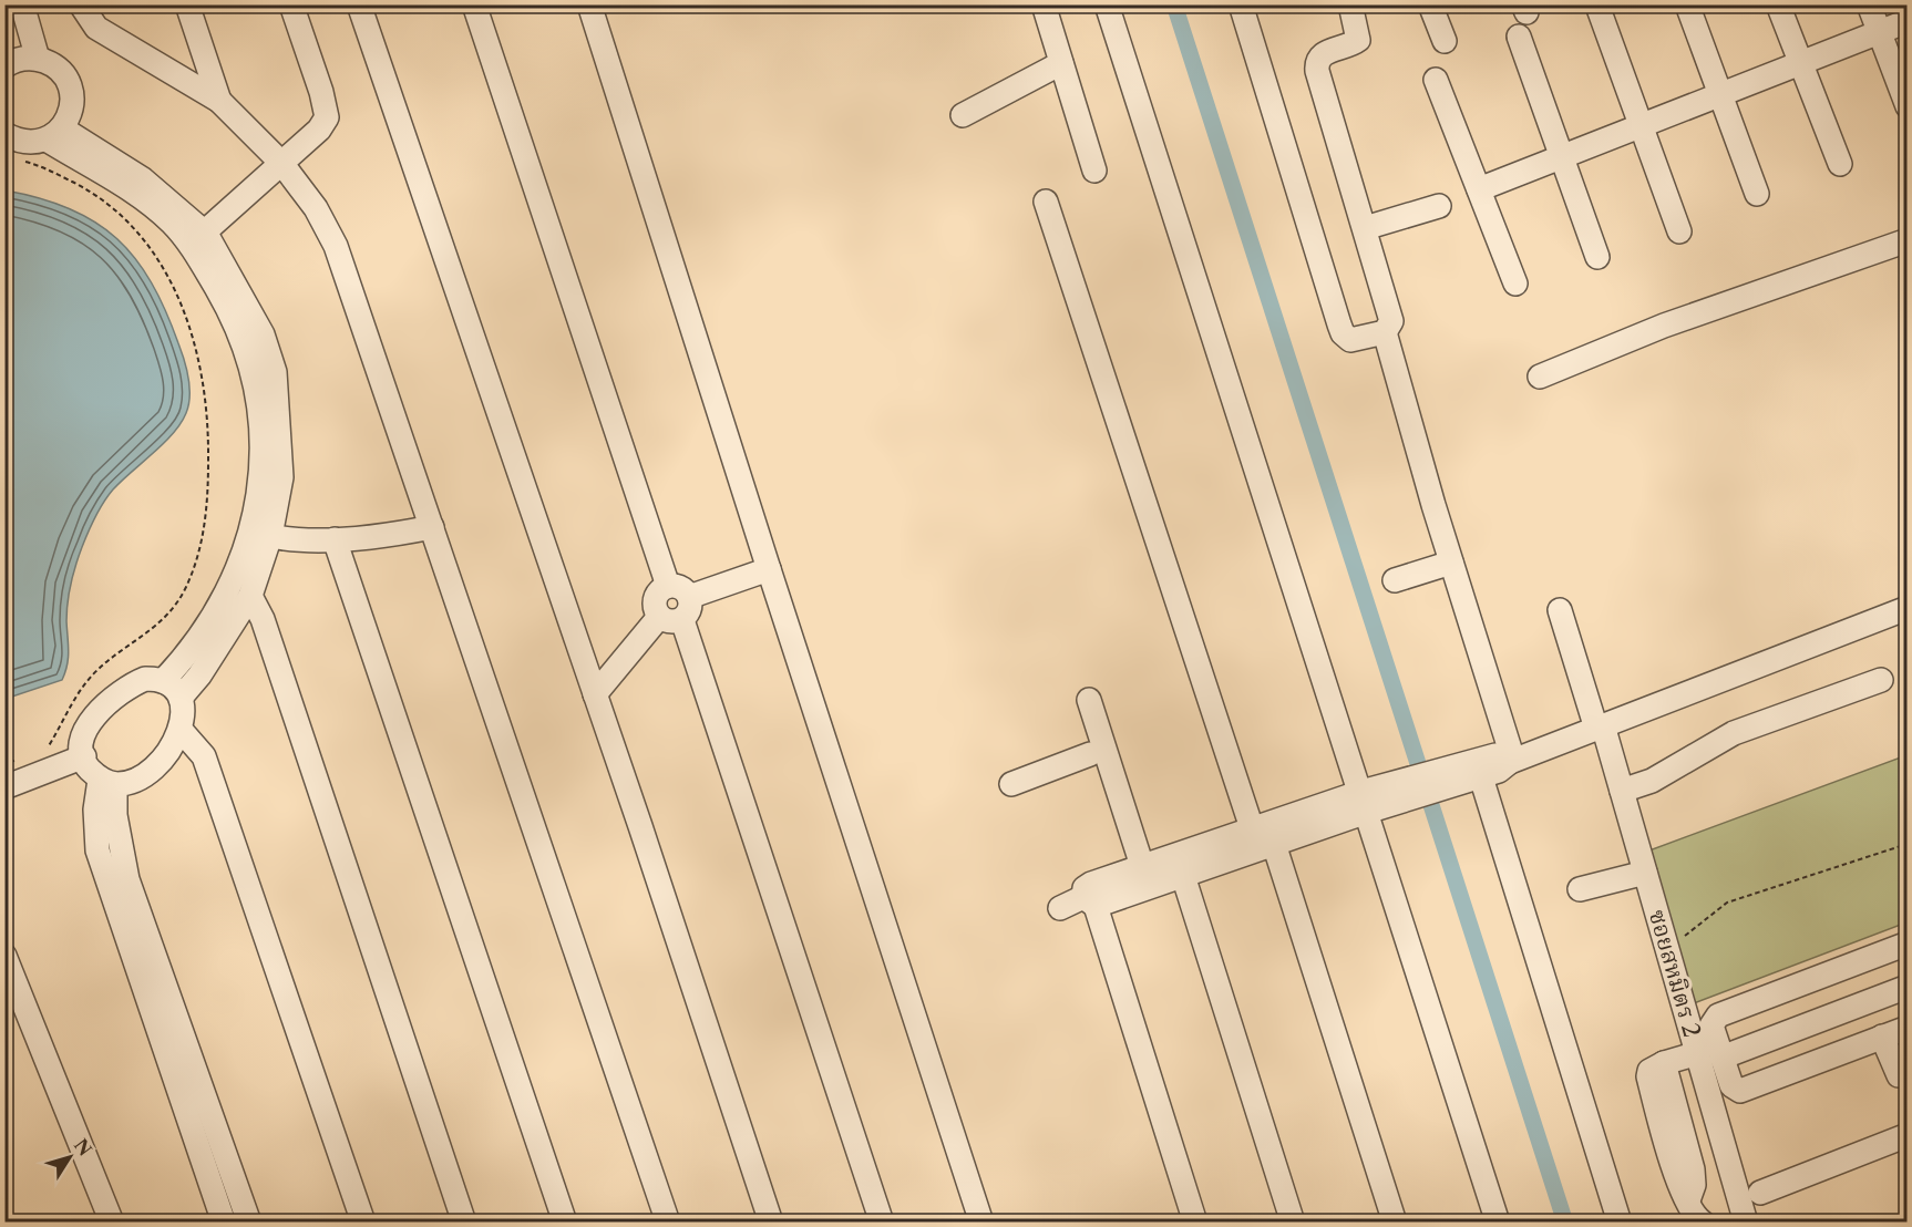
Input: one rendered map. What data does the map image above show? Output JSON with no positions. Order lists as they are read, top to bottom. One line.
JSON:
{"streets":{"street":["ซอยสหมิตร 2"]},"north":"top right"}
